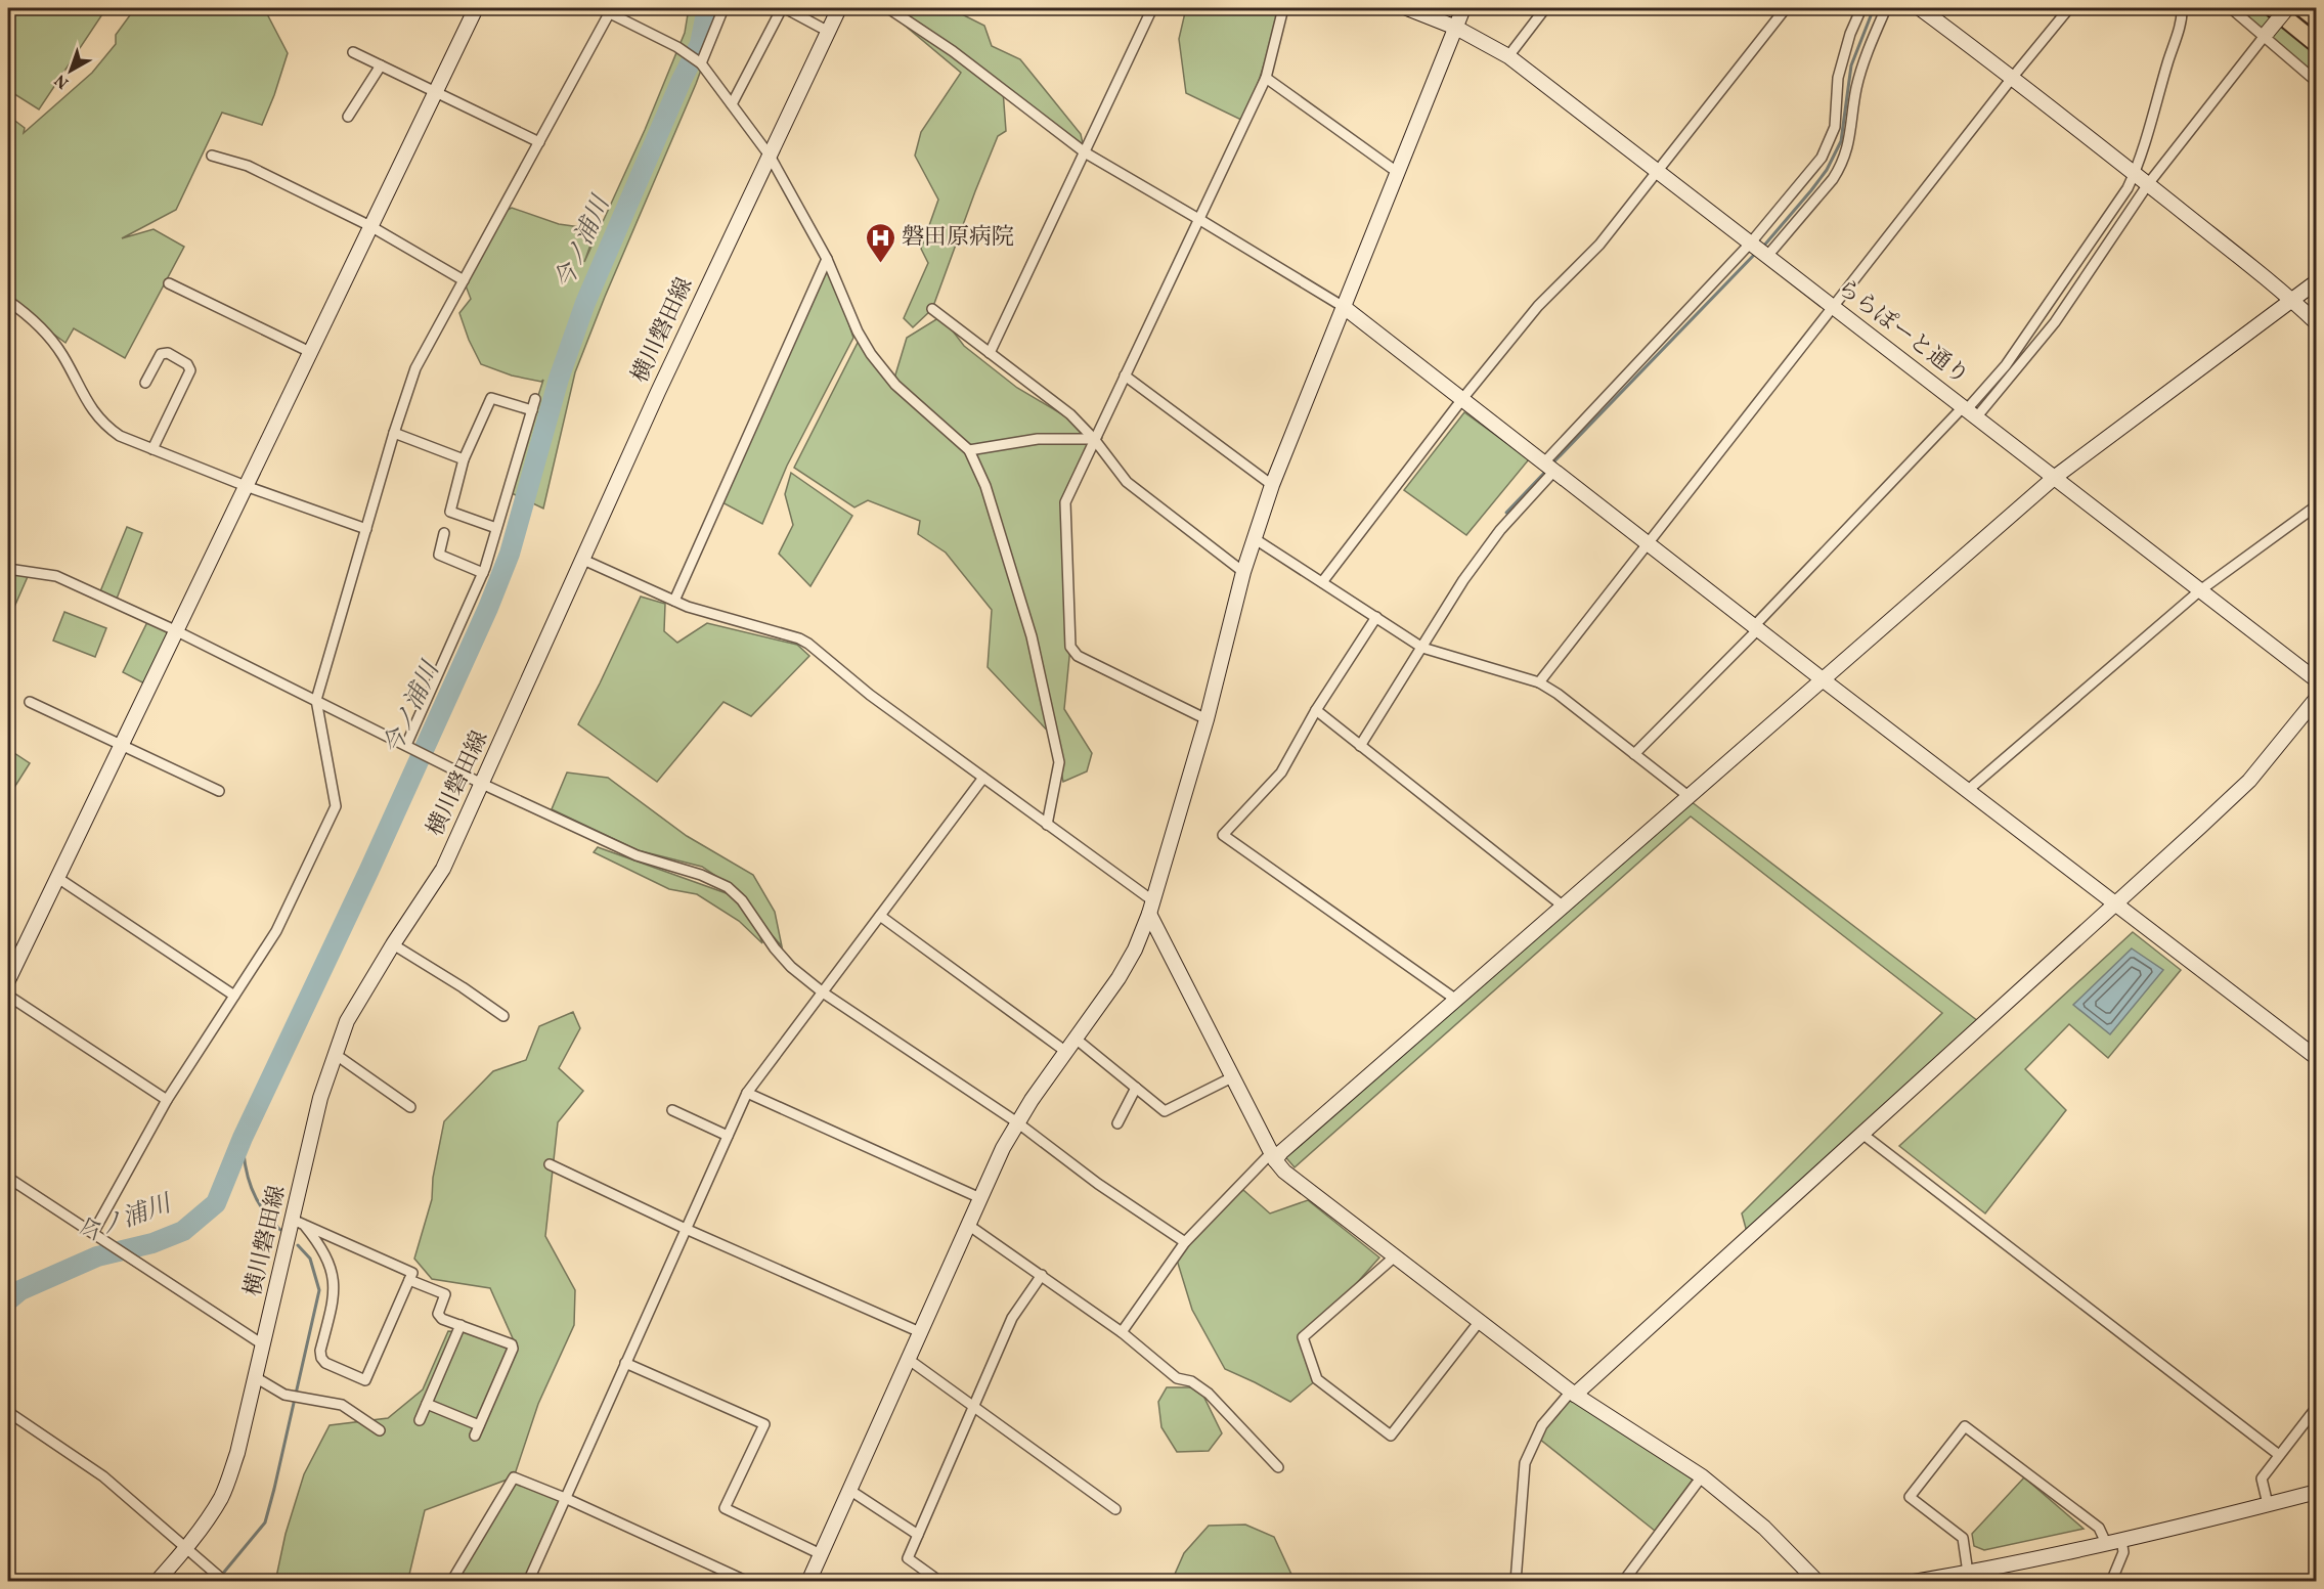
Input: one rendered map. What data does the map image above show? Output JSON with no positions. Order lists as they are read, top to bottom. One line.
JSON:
{"streets":{"street":["横川磐田線","ららぽーと通り"]},"water":["今ノ浦川"],"places":{"hospital":["磐田原病院"]},"north":"bottom left"}
